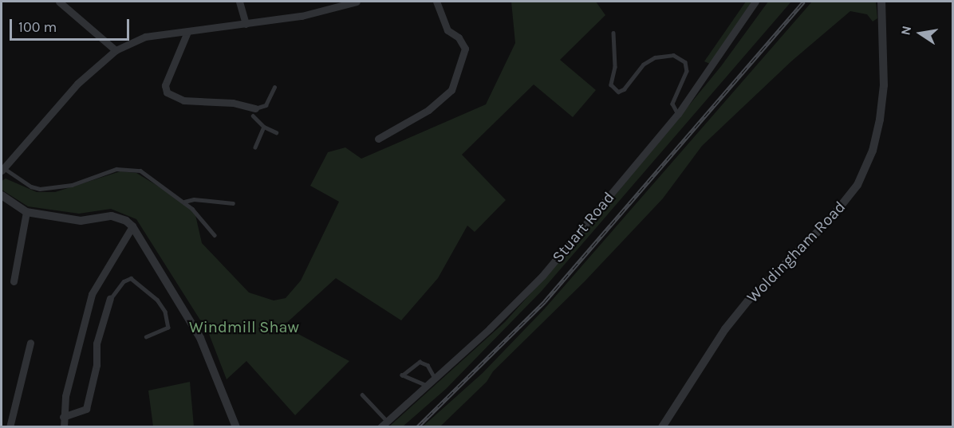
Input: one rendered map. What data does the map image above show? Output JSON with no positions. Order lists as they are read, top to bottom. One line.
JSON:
{"streets":{"street":["Stuart Road","Woldingham Road"]},"parks":["Windmill Shaw"],"scale_bar":"100 m","north":"left"}
